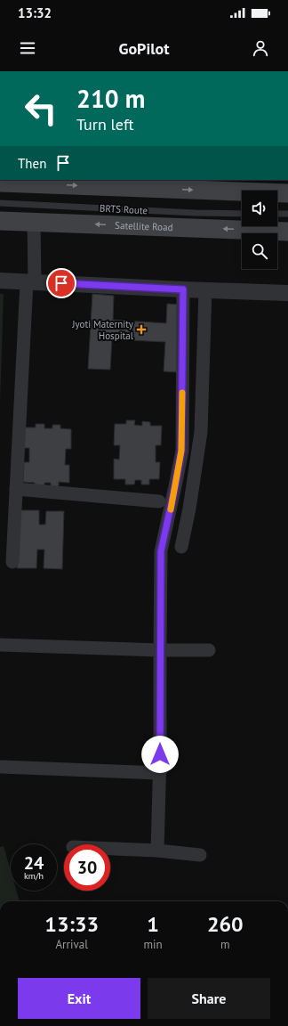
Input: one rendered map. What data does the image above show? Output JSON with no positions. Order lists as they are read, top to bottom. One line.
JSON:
{"streets":{"main road":["Satellite Road"],"lane":["BRTS Route"]},"places":{"health":["Jyoti Maternity Hospital"]},"page":{"status":"13:32","header":"GoPilot","turn":["210 m","Turn left"],"then":"Then","speed":"24 km/h","limit":"30","eta":["13:33","Arrival","1","min","260","m"],"buttons":["Exit","Share"]}}
